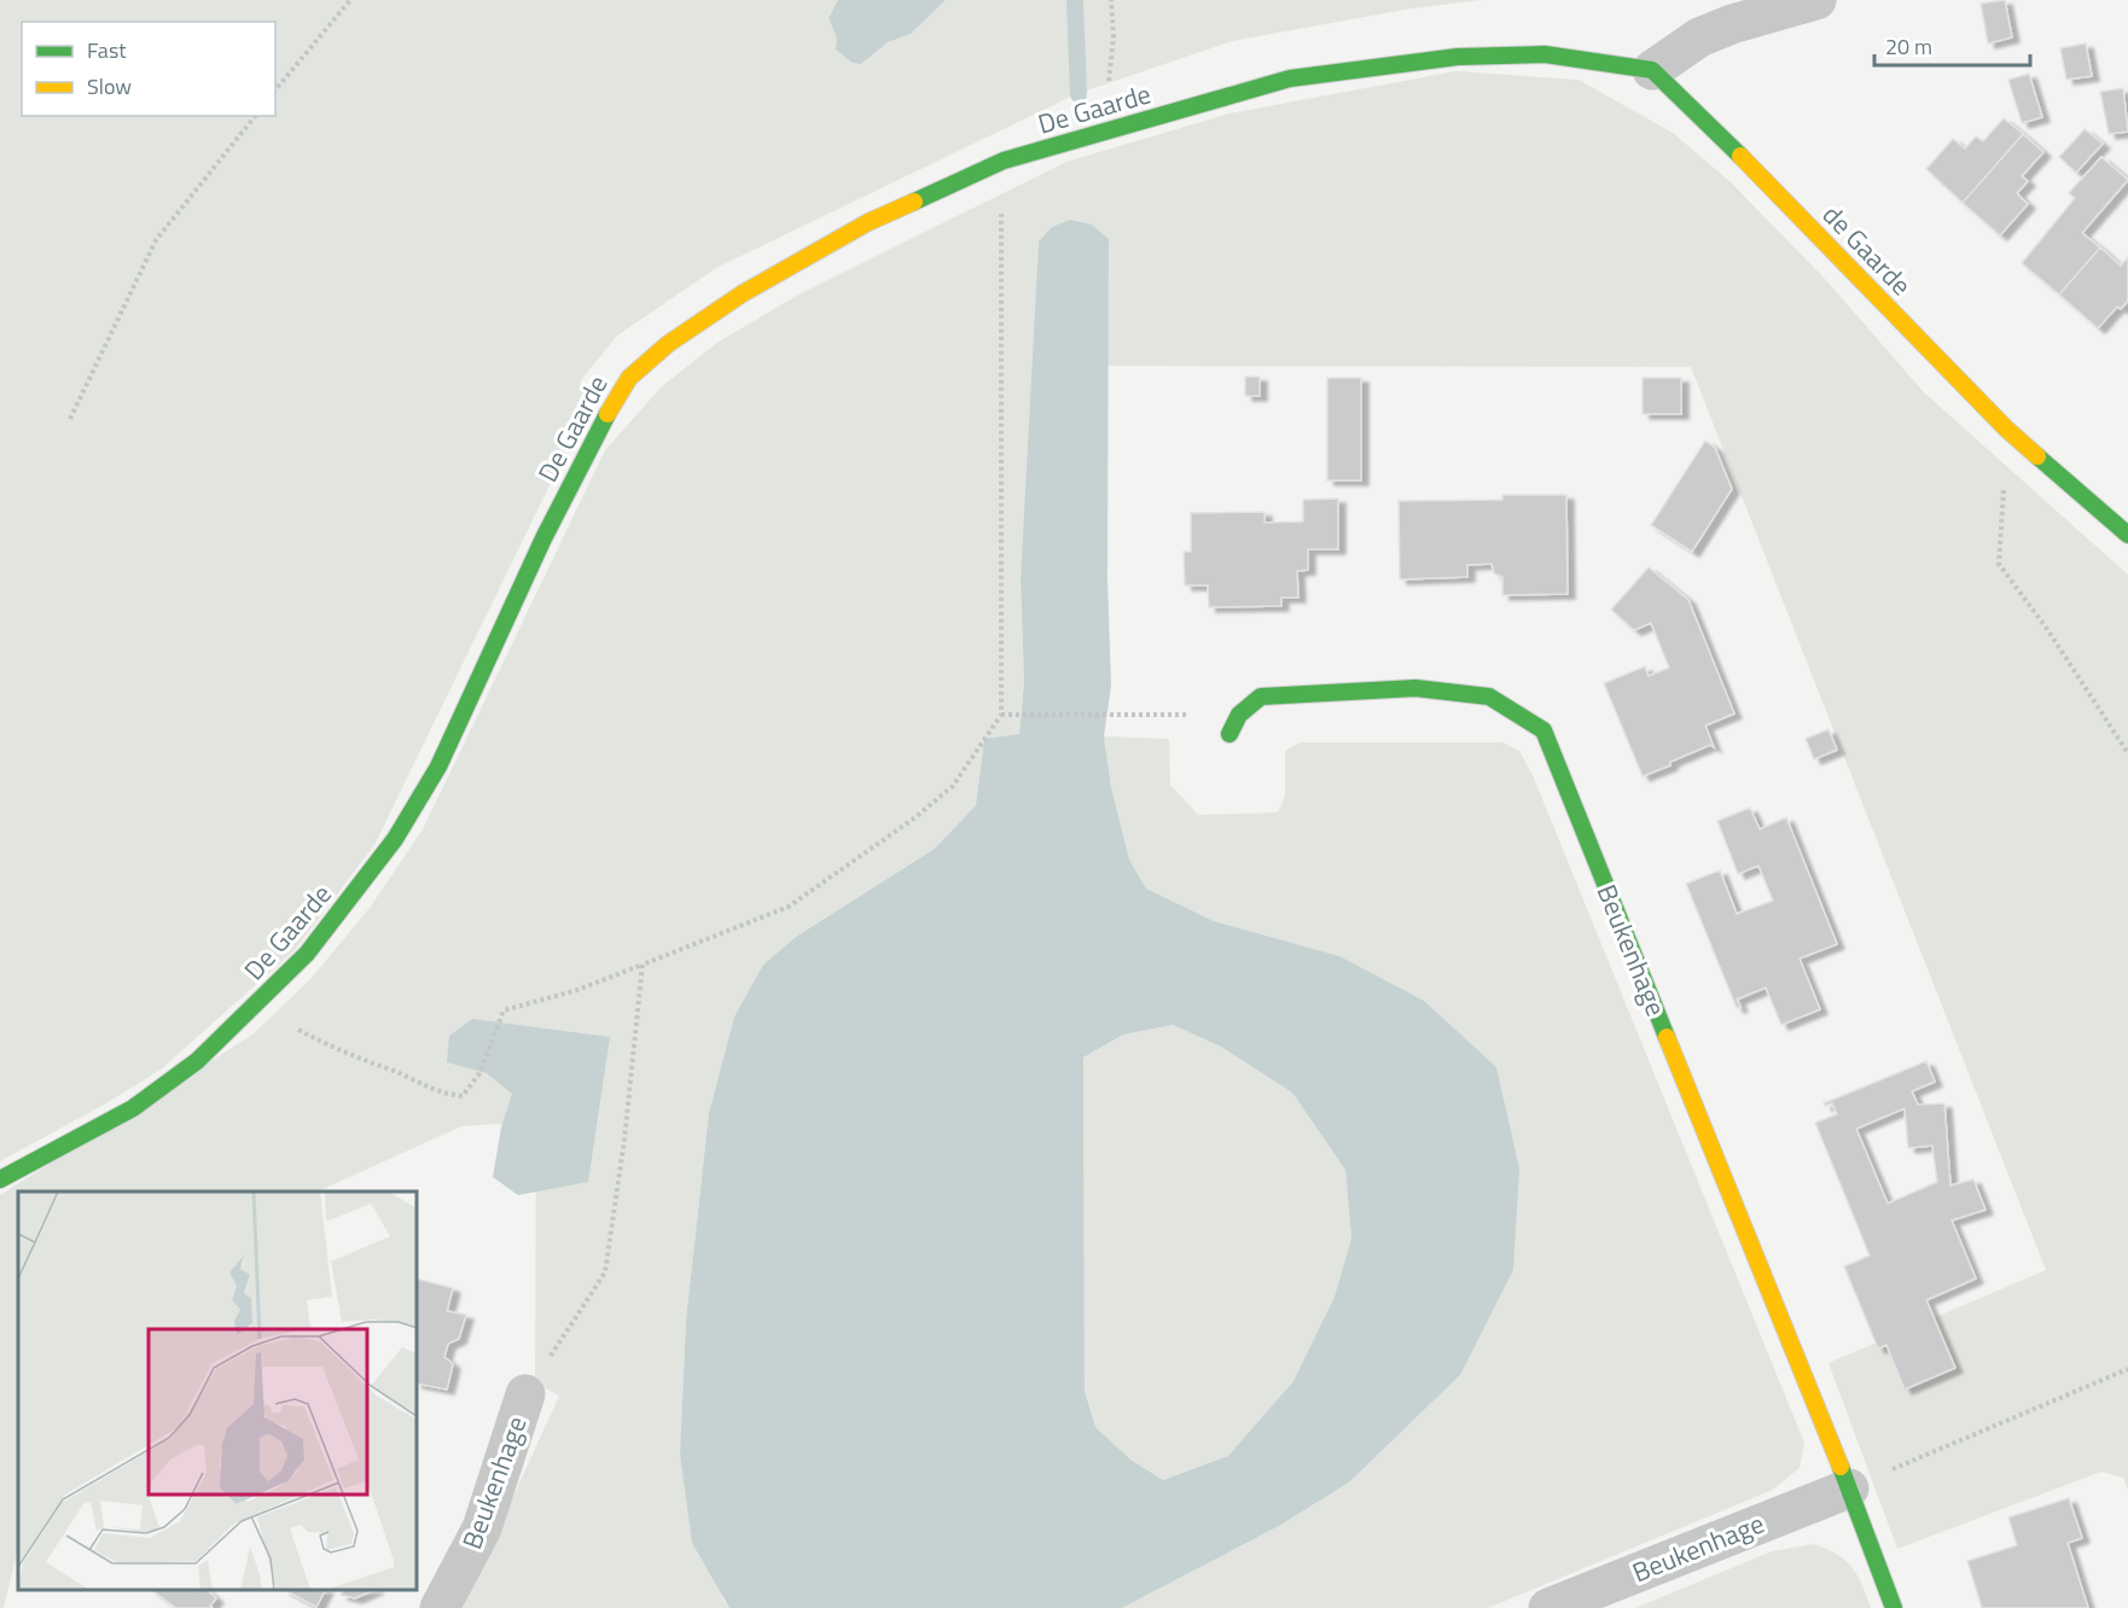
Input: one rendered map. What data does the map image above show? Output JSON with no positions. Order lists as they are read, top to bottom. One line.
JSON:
{"streets":{"street":["De Gaarde","de Gaarde","Beukenhage"]},"crossings":[["De Gaarde","de Gaarde"]],"legend":["Fast","Slow"],"scale_bar":"20 m"}
